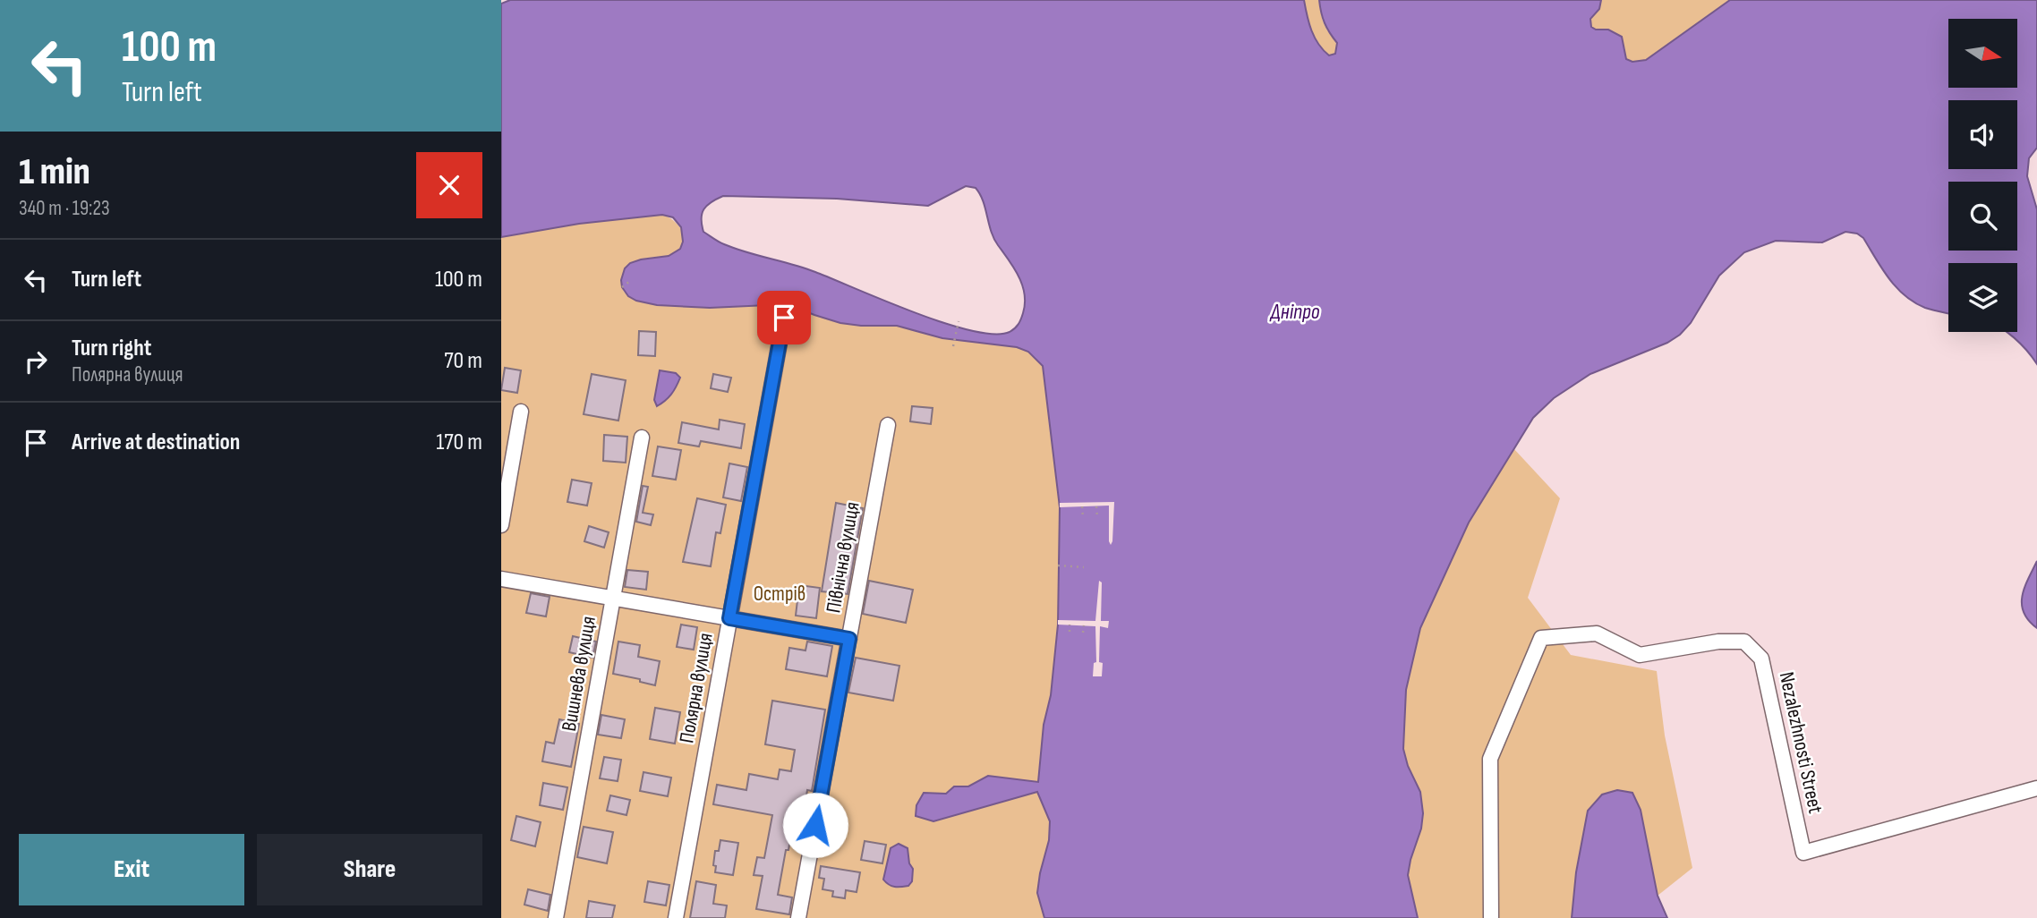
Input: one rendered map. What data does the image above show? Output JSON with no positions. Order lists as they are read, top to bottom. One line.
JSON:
{"streets":{"street":["Північна вулиця","Вишнева вулиця","Полярна вулиця","Nezalezhnosti Street"]},"water":["Дніпро"],"parks":["Острів"],"north":"right","page":{"turn":["100 m","Turn left"],"heading":["1 min","340 m · 19:23"],"list":[{"name":"Turn left","value":"100 m"},{"name":"Turn right","note":"Полярна вулиця","value":"70 m"},{"name":"Arrive at destination","value":"170 m"}],"buttons":["Exit","Share"]}}
